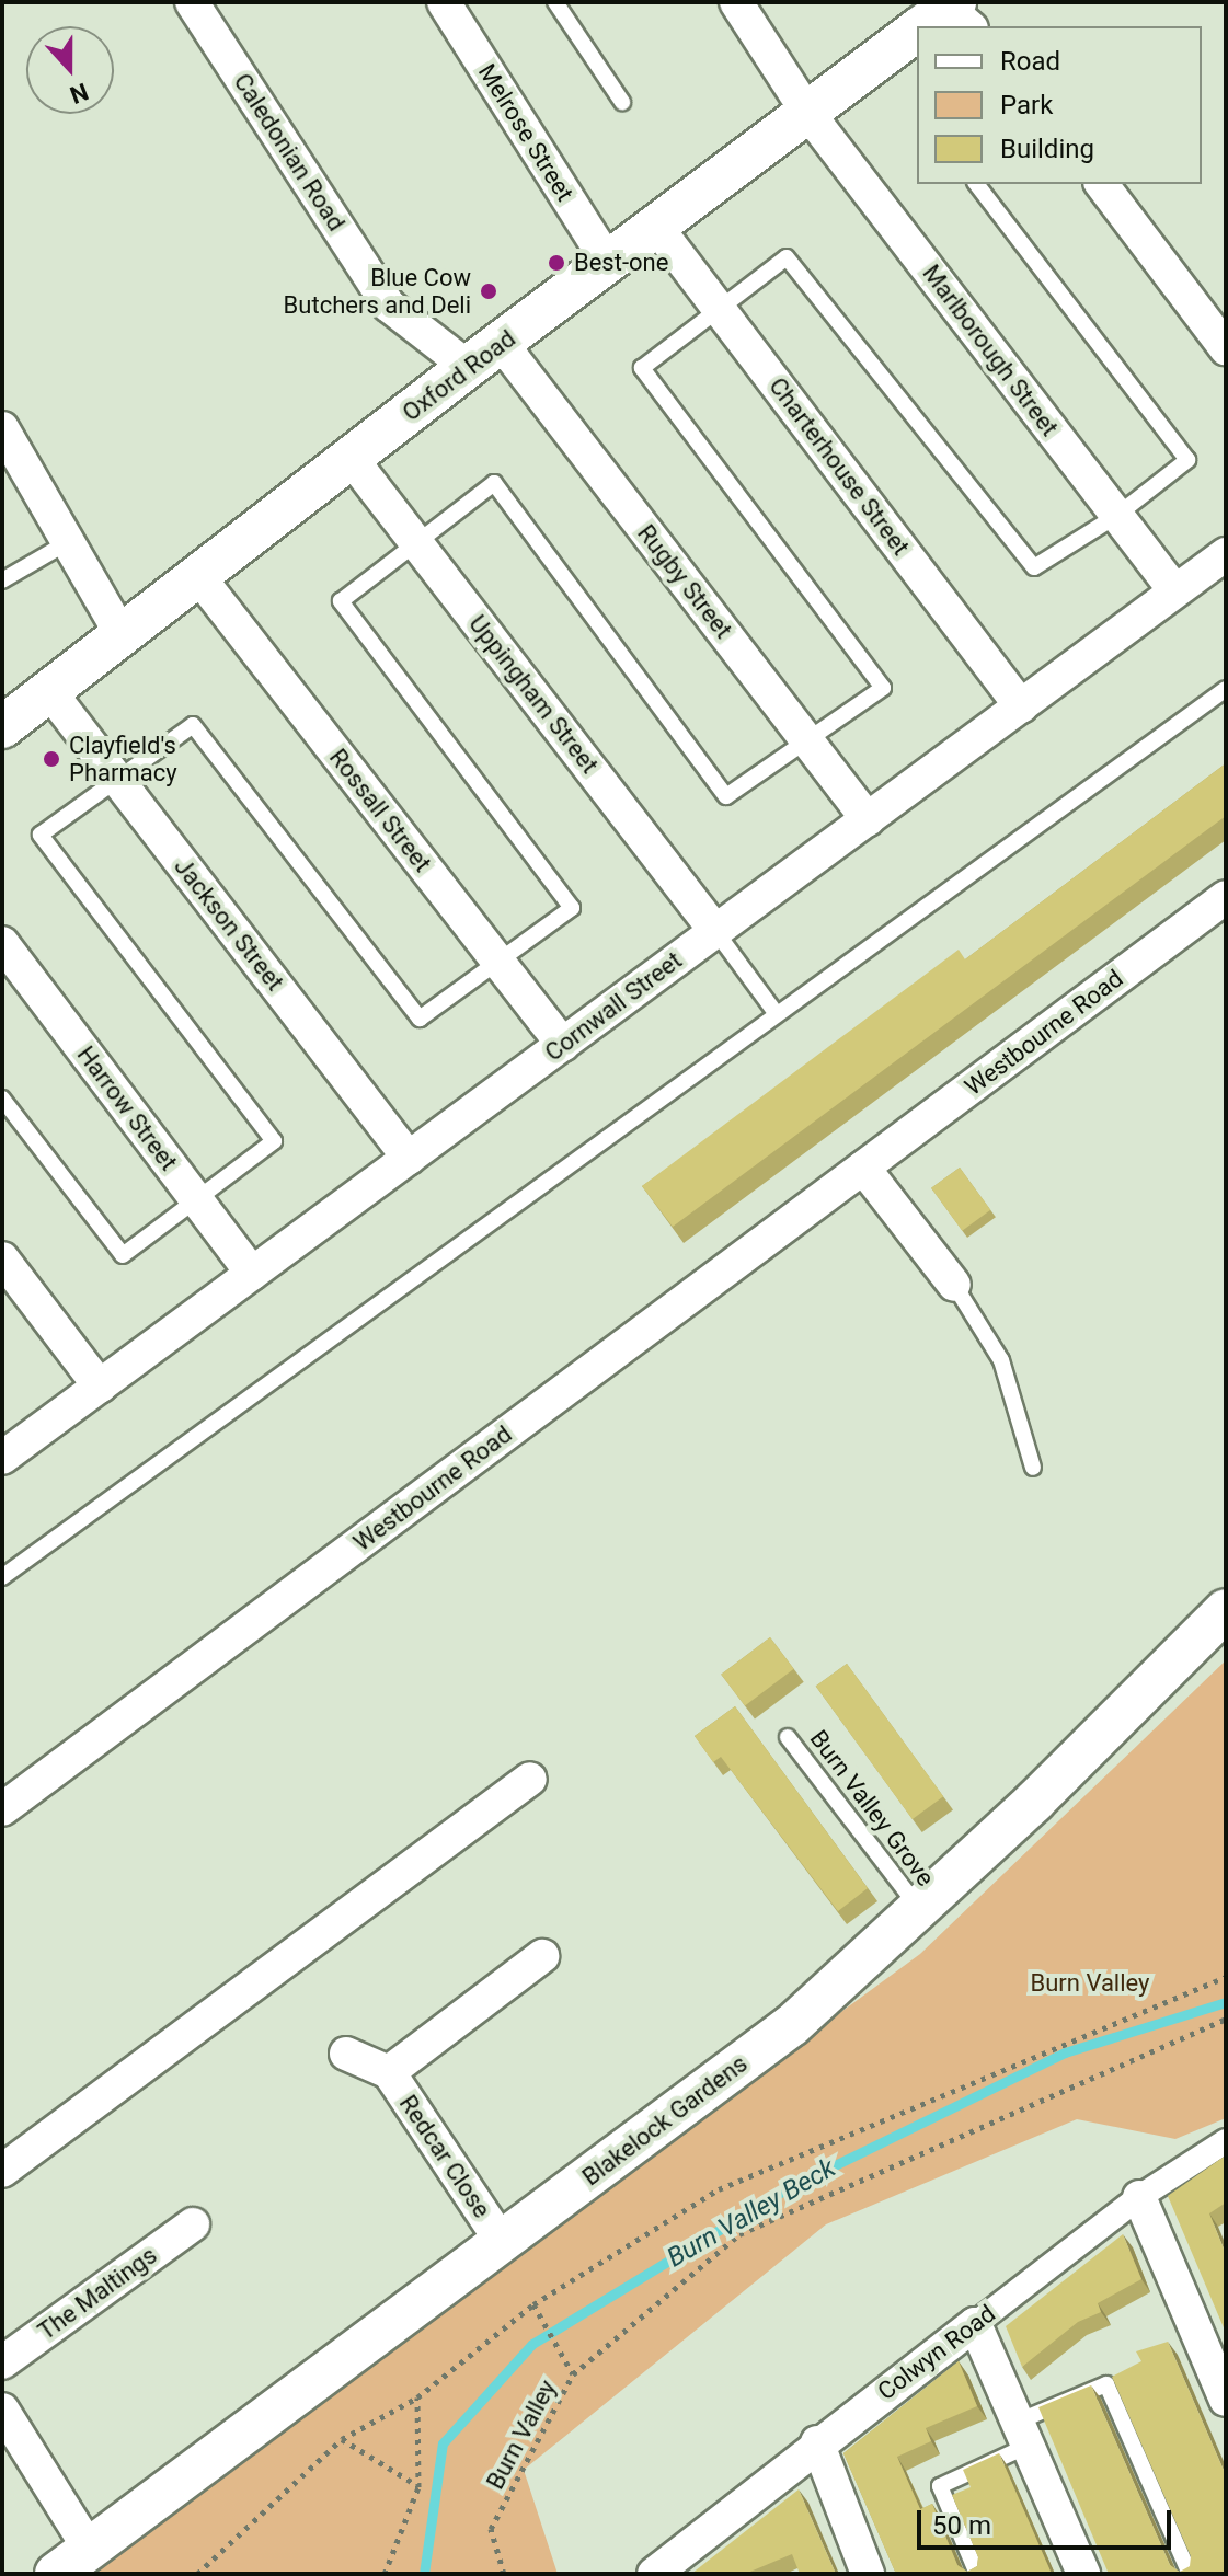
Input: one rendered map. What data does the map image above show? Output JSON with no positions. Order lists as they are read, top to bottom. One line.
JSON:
{"streets":{"street":["Melrose Street","Caledonian Road","Marlborough Street","Oxford Road","Charterhouse Street","Rugby Street","Uppingham Street","Rossall Street","Jackson Street","Cornwall Street","Westbourne Road","Harrow Street","Blakelock Gardens","Redcar Close","The Maltings","Colwyn Road"],"lane":["Burn Valley Grove"],"path":["Burn Valley"]},"crossings":[["Melrose Street","Oxford Road"],["Caledonian Road","Oxford Road"],["Marlborough Street","Oxford Road"],["Marlborough Street","Cornwall Street"],["Oxford Road","Charterhouse Street"],["Oxford Road","Rugby Street"],["Oxford Road","Uppingham Street"],["Oxford Road","Rossall Street"],["Oxford Road","Jackson Street"],["Charterhouse Street","Cornwall Street"],["Rugby Street","Cornwall Street"],["Uppingham Street","Cornwall Street"],["Rossall Street","Cornwall Street"],["Jackson Street","Cornwall Street"],["Cornwall Street","Harrow Street"],["Burn Valley Grove","Blakelock Gardens"],["Blakelock Gardens","Redcar Close"]],"water":["Burn Valley Beck"],"parks":["Burn Valley"],"places":["Best-one","Blue Cow Butchers and Deli","Clayfield's Pharmacy"],"legend":["Road","Park","Building"],"scale_bar":"50 m","north":"bottom"}
